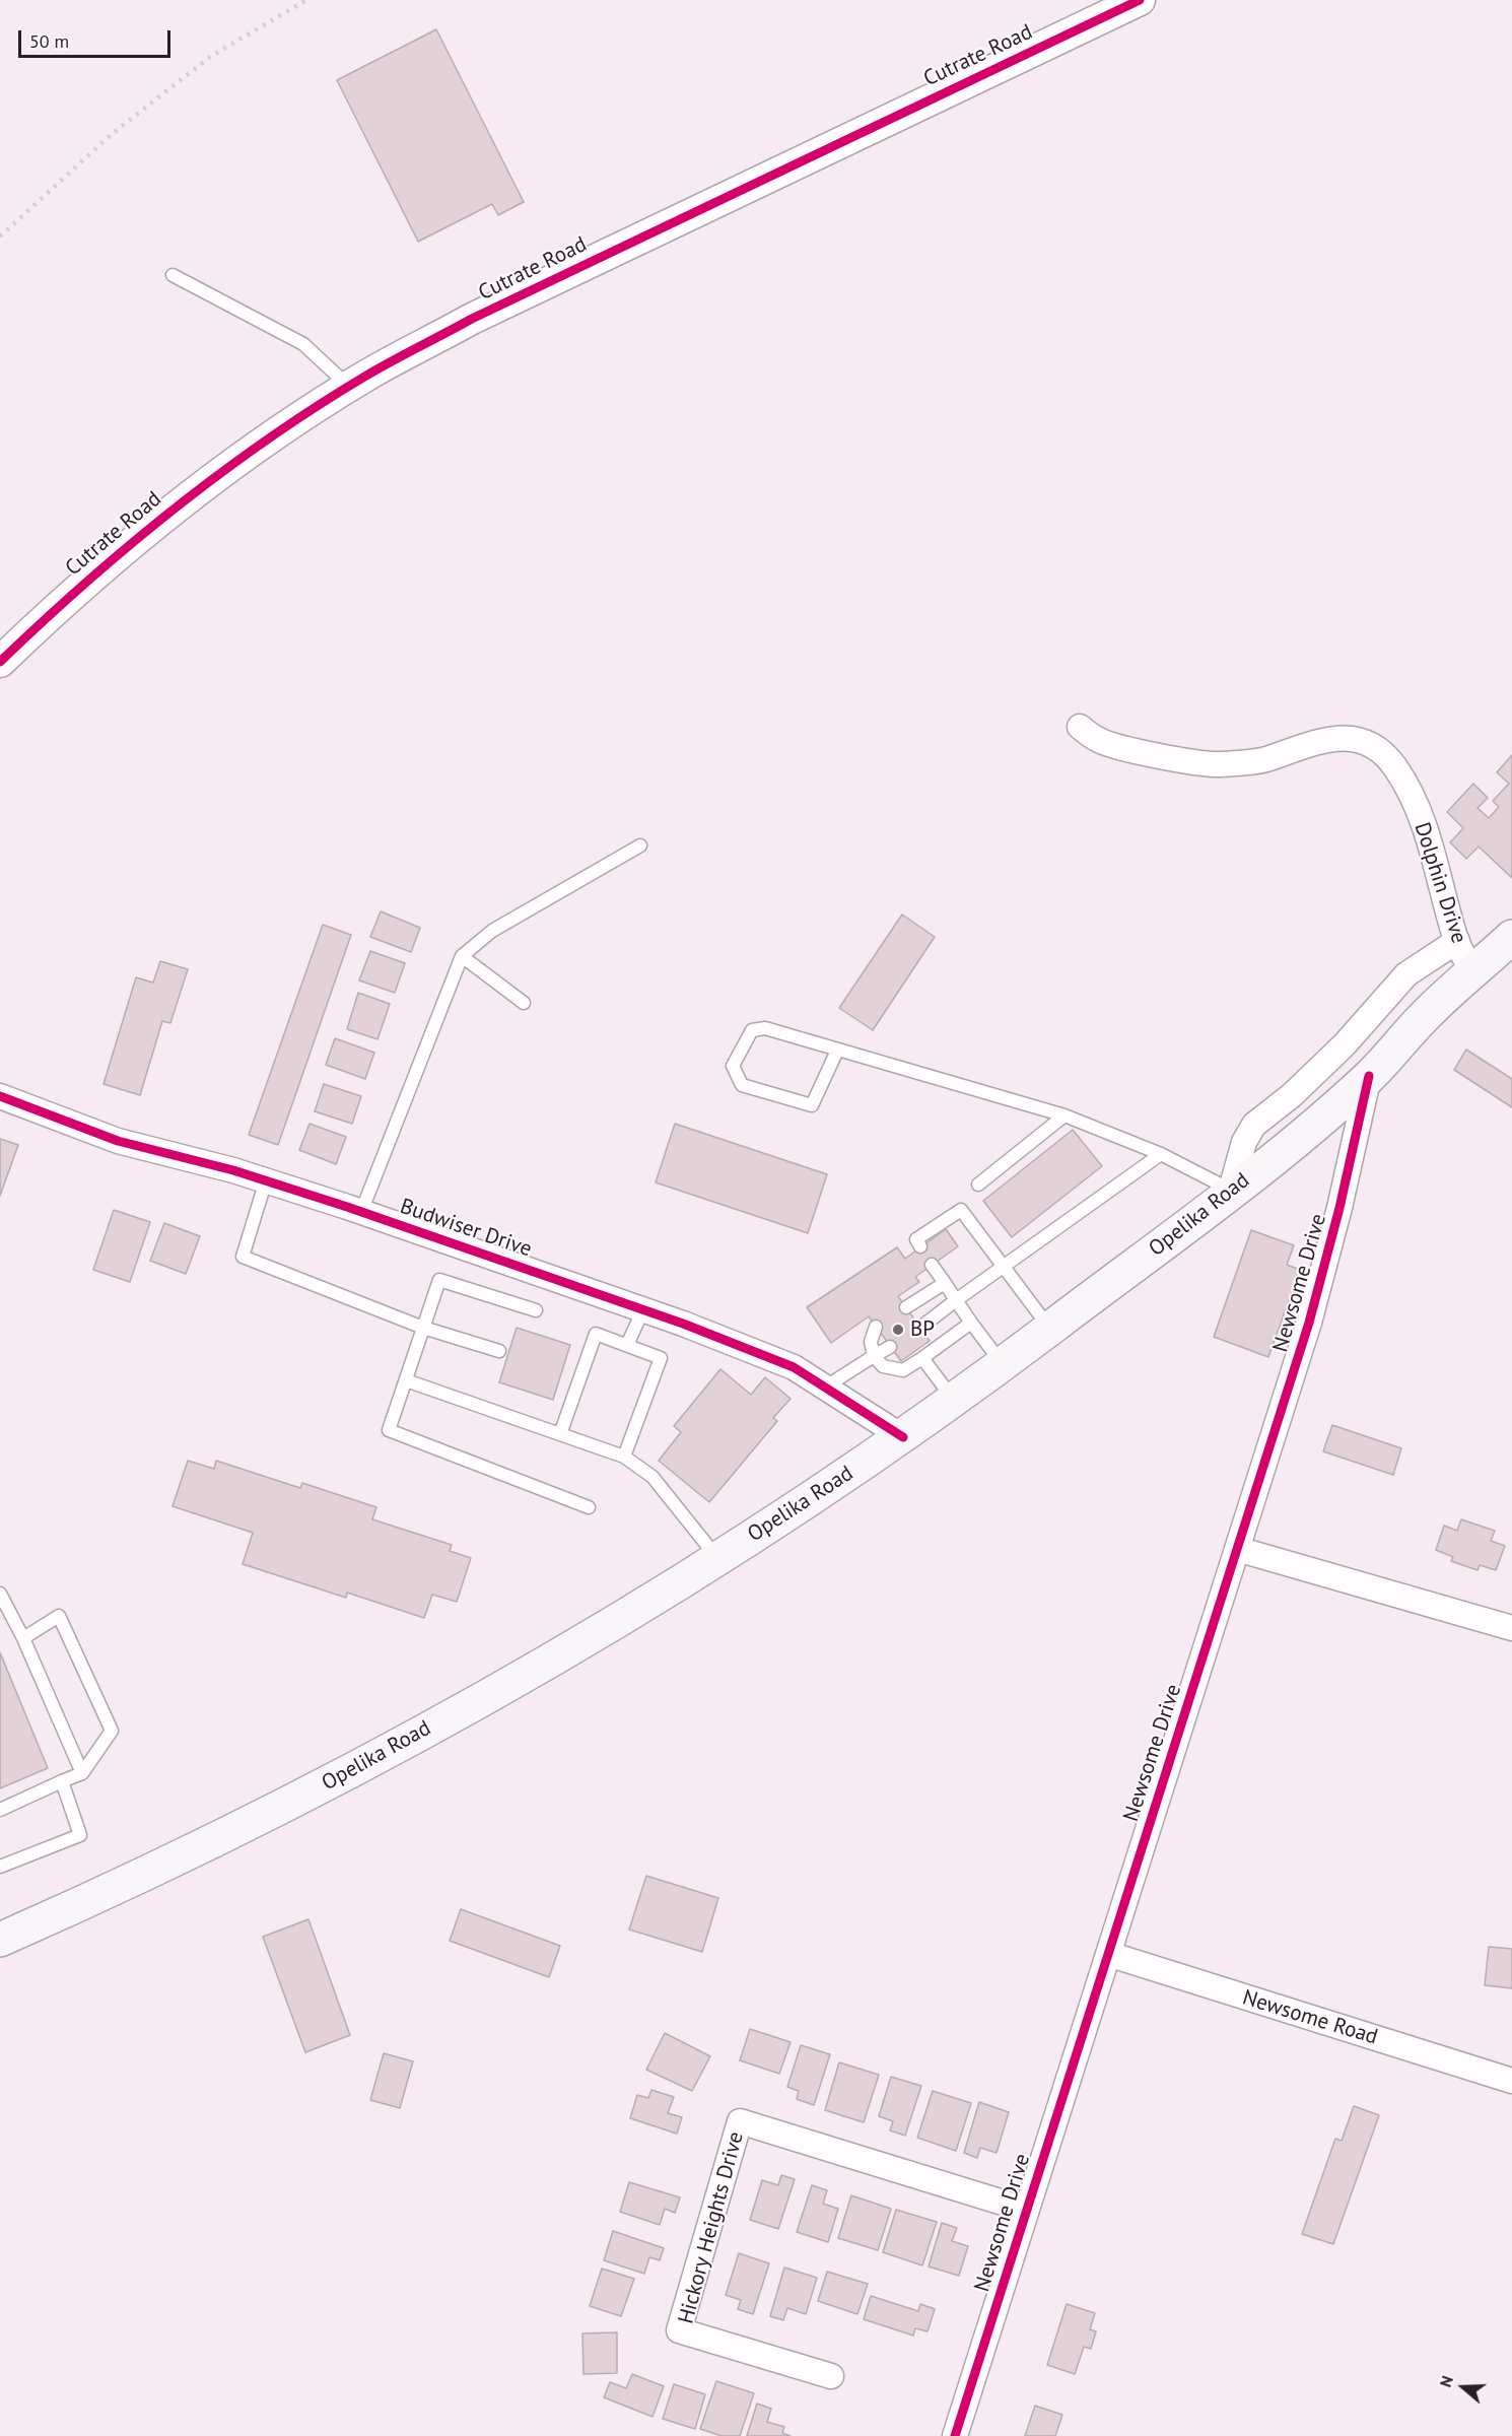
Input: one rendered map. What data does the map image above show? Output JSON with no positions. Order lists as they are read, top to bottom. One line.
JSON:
{"streets":{"main road":["Opelika Road"],"street":["Cutrate Road","Dolphin Drive","Budwiser Drive","Newsome Drive","Newsome Road","Hickory Heights Drive"]},"crossings":[["Dolphin Drive","Opelika Road"],["Opelika Road","Budwiser Drive"],["Opelika Road","Newsome Drive"],["Newsome Drive","Newsome Road"],["Newsome Drive","Hickory Heights Drive"]],"places":["BP"],"scale_bar":"50 m","north":"left"}
